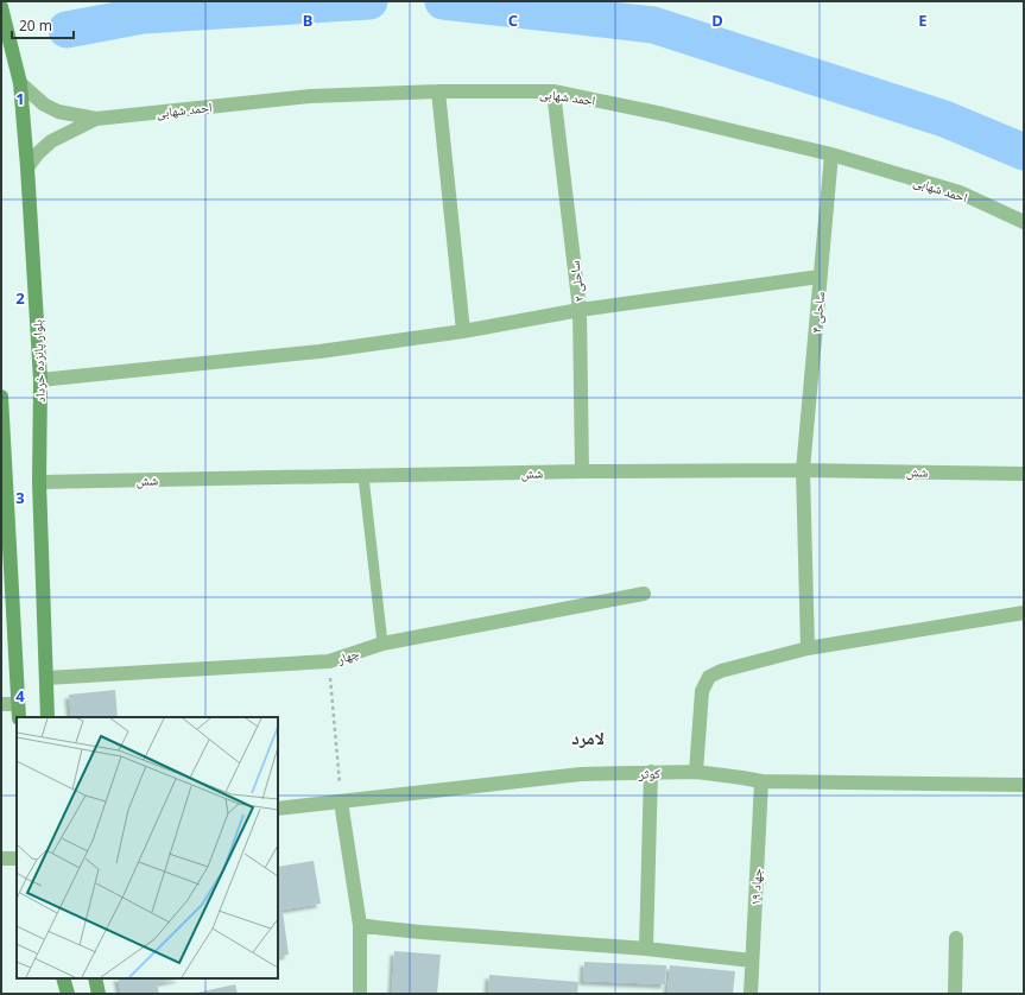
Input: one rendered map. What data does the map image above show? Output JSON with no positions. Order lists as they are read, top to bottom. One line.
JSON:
{"streets":{"main road":["بلوار پانزده خرداد"],"street":["احمد شهابی","ساحلی ۲","ساحلی ۴","شش","چهار","کوثر","جهاد ۱۹"]},"crossings":[["احمد شهابی","ساحلی ۲"],["احمد شهابی","ساحلی ۴"],["احمد شهابی","بلوار پانزده خرداد"],["ساحلی ۲","شش"],["ساحلی ۴","شش"],["بلوار پانزده خرداد","شش"],["بلوار پانزده خرداد","چهار"],["کوثر","جهاد ۱۹"]],"districts":["لامرد"],"scale_bar":"20 m","grid":{"columns":["B","C","D","E"],"rows":["1","2","3","4"]}}
